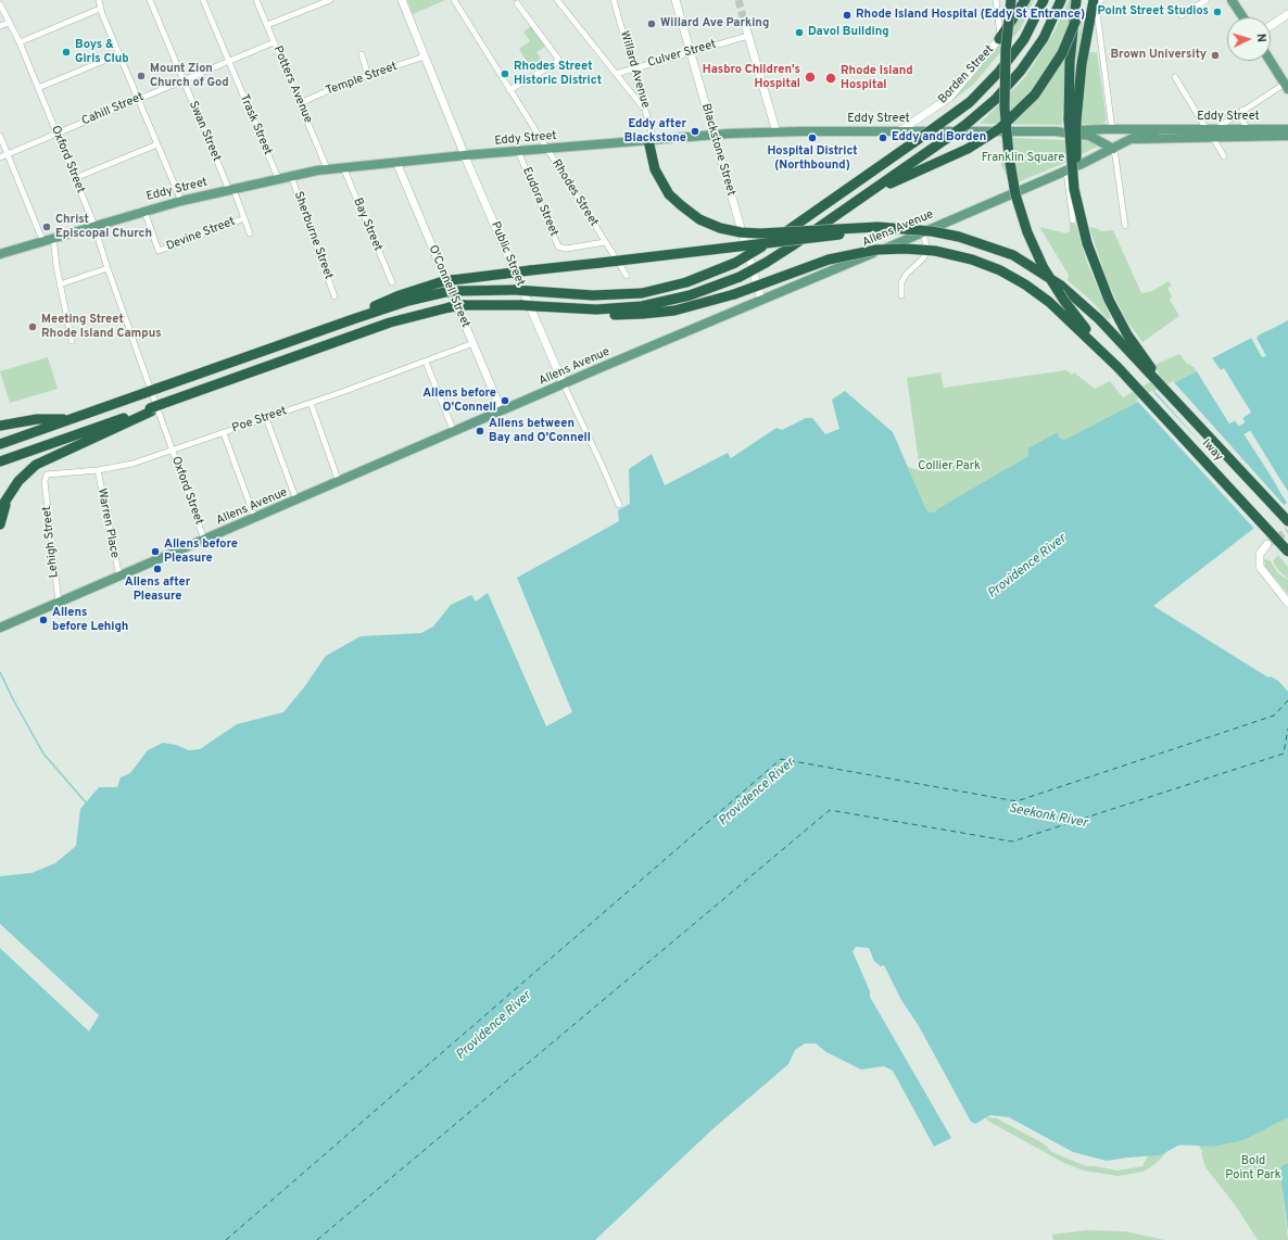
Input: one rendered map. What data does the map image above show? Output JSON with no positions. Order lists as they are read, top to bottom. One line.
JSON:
{"streets":{"highway":["Iway"],"main road":["Eddy Street","Allens Avenue"],"street":["Culver Street","Willard Avenue","Borden Street","Temple Street","Potters Avenue","Cahill Street","Trask Street","Swan Street","Blackstone Street","Oxford Street","Rhodes Street","Eudora Street","Bay Street","Devine Street","Sherburne Street","Public Street","O'Connell Street","Poe Street","Warren Place","Lehigh Street"]},"crossings":[["Culver Street","Willard Avenue"],["Culver Street","Blackstone Street"],["Willard Avenue","Eddy Street"],["Borden Street","Eddy Street"],["Temple Street","Potters Avenue"],["Temple Street","Public Street"],["Potters Avenue","Cahill Street"],["Potters Avenue","Eddy Street"],["Cahill Street","Trask Street"],["Cahill Street","Swan Street"],["Cahill Street","Oxford Street"],["Eddy Street","Trask Street"],["Eddy Street","Swan Street"],["Eddy Street","Blackstone Street"],["Eddy Street","Oxford Street"],["Eddy Street","Rhodes Street"],["Eddy Street","Eudora Street"],["Eddy Street","Bay Street"],["Eddy Street","Allens Avenue"],["Eddy Street","Devine Street"],["Eddy Street","Sherburne Street"],["Eddy Street","Public Street"],["Eddy Street","O'Connell Street"],["Swan Street","Devine Street"],["Blackstone Street","Allens Avenue"],["Oxford Street","Allens Avenue"],["Oxford Street","Poe Street"],["Rhodes Street","Eudora Street"],["Allens Avenue","Public Street"],["Allens Avenue","O'Connell Street"],["Allens Avenue","Warren Place"],["Allens Avenue","Lehigh Street"],["O'Connell Street","Poe Street"],["Poe Street","Warren Place"],["Poe Street","Lehigh Street"]],"water":["Providence River","Seekonk River"],"parks":["Franklin Square","Collier Park","Bold Point Park"],"places":["Point Street Studios","Rhode Island Hospital (Eddy St Entrance)","Willard Ave Parking","Davol Building","Boys & Girls Club","Brown University","Rhodes Street Historic District","Mount Zion Church of God","Hasbro Children's Hospital","Rhode Island Hospital","Eddy after Blackstone","Hospital District (Northbound)","Eddy and Borden","Christ Episcopal Church","Meeting Street Rhode Island Campus","Allens before O'Connell","Allens between Bay and O'Connell","Allens before Pleasure","Allens after Pleasure","Allens before Lehigh"],"north":"right"}
